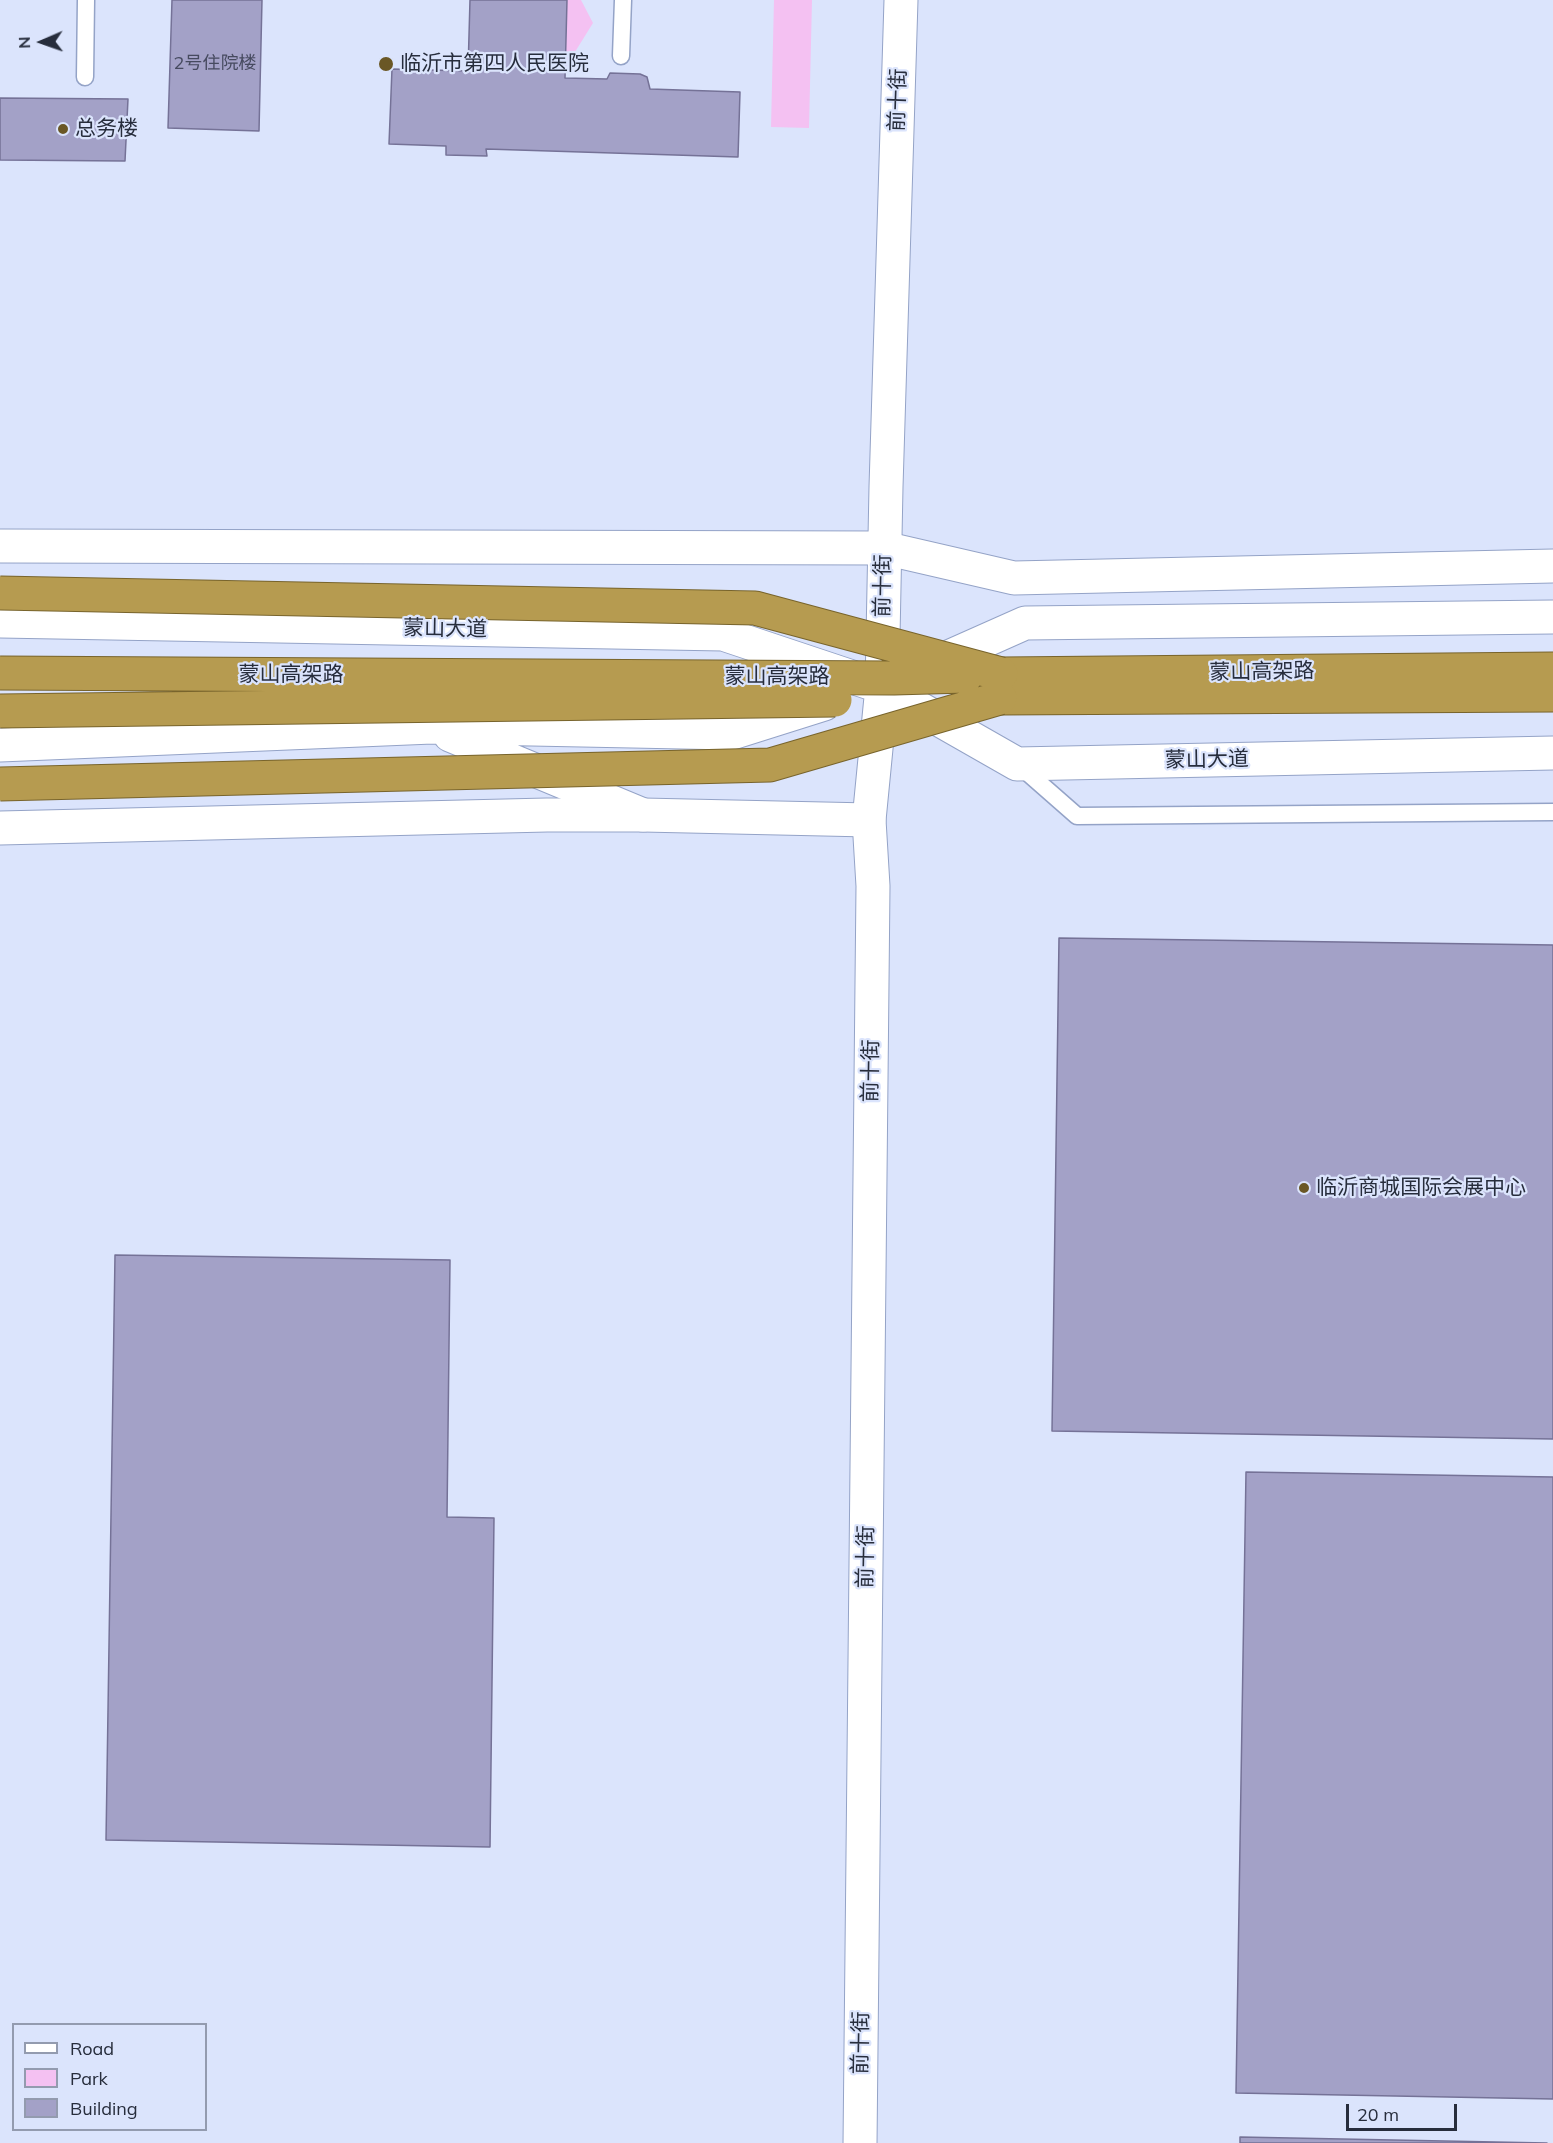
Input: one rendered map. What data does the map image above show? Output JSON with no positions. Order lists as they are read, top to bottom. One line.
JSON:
{"streets":{"highway":["蒙山高架路"],"main road":["前十街","蒙山大道"]},"crossings":[["前十街","蒙山大道"]],"places":["临沂市第四人民医院","总务楼","临沂商城国际会展中心"],"house_numbers":["2号住院楼"],"legend":["Road","Park","Building"],"scale_bar":"20 m","north":"left"}
